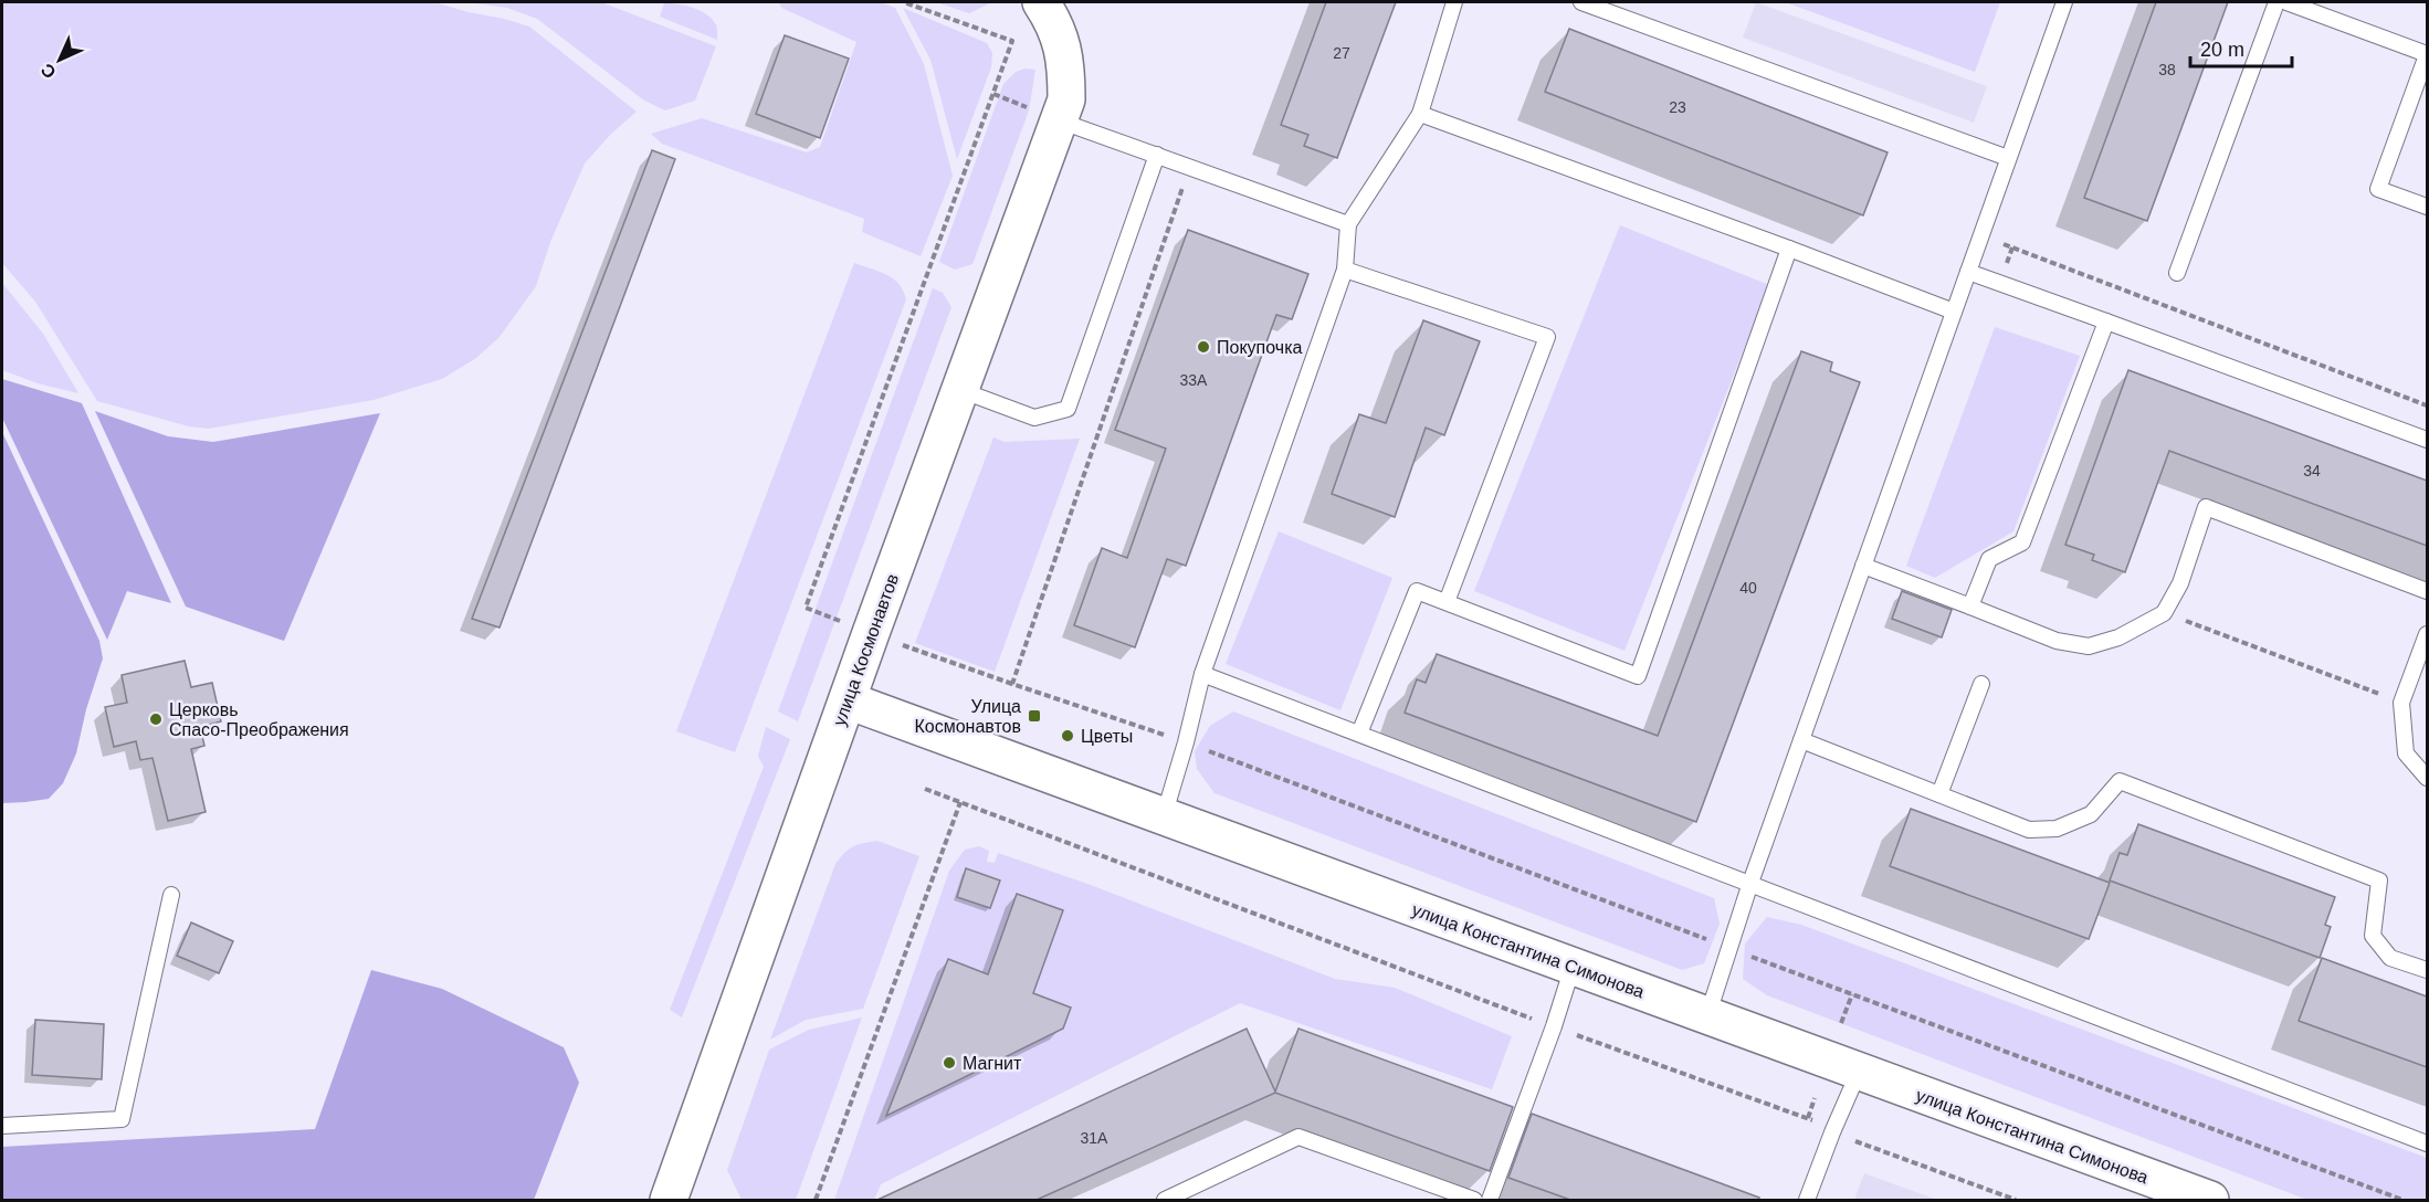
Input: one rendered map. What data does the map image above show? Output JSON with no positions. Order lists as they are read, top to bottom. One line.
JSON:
{"streets":{"main road":["улица Космонавтов","улица Константина Симонова"]},"crossings":[["улица Космонавтов","улица Константина Симонова"]],"places":{"other":["Покупочка","Церковь Спасо-Преображения","Цветы","Магнит"],"transit":["Улица Космонавтов"]},"house_numbers":["27","38","23","33А","34","40","31А"],"scale_bar":"20 m","north":"bottom left"}
